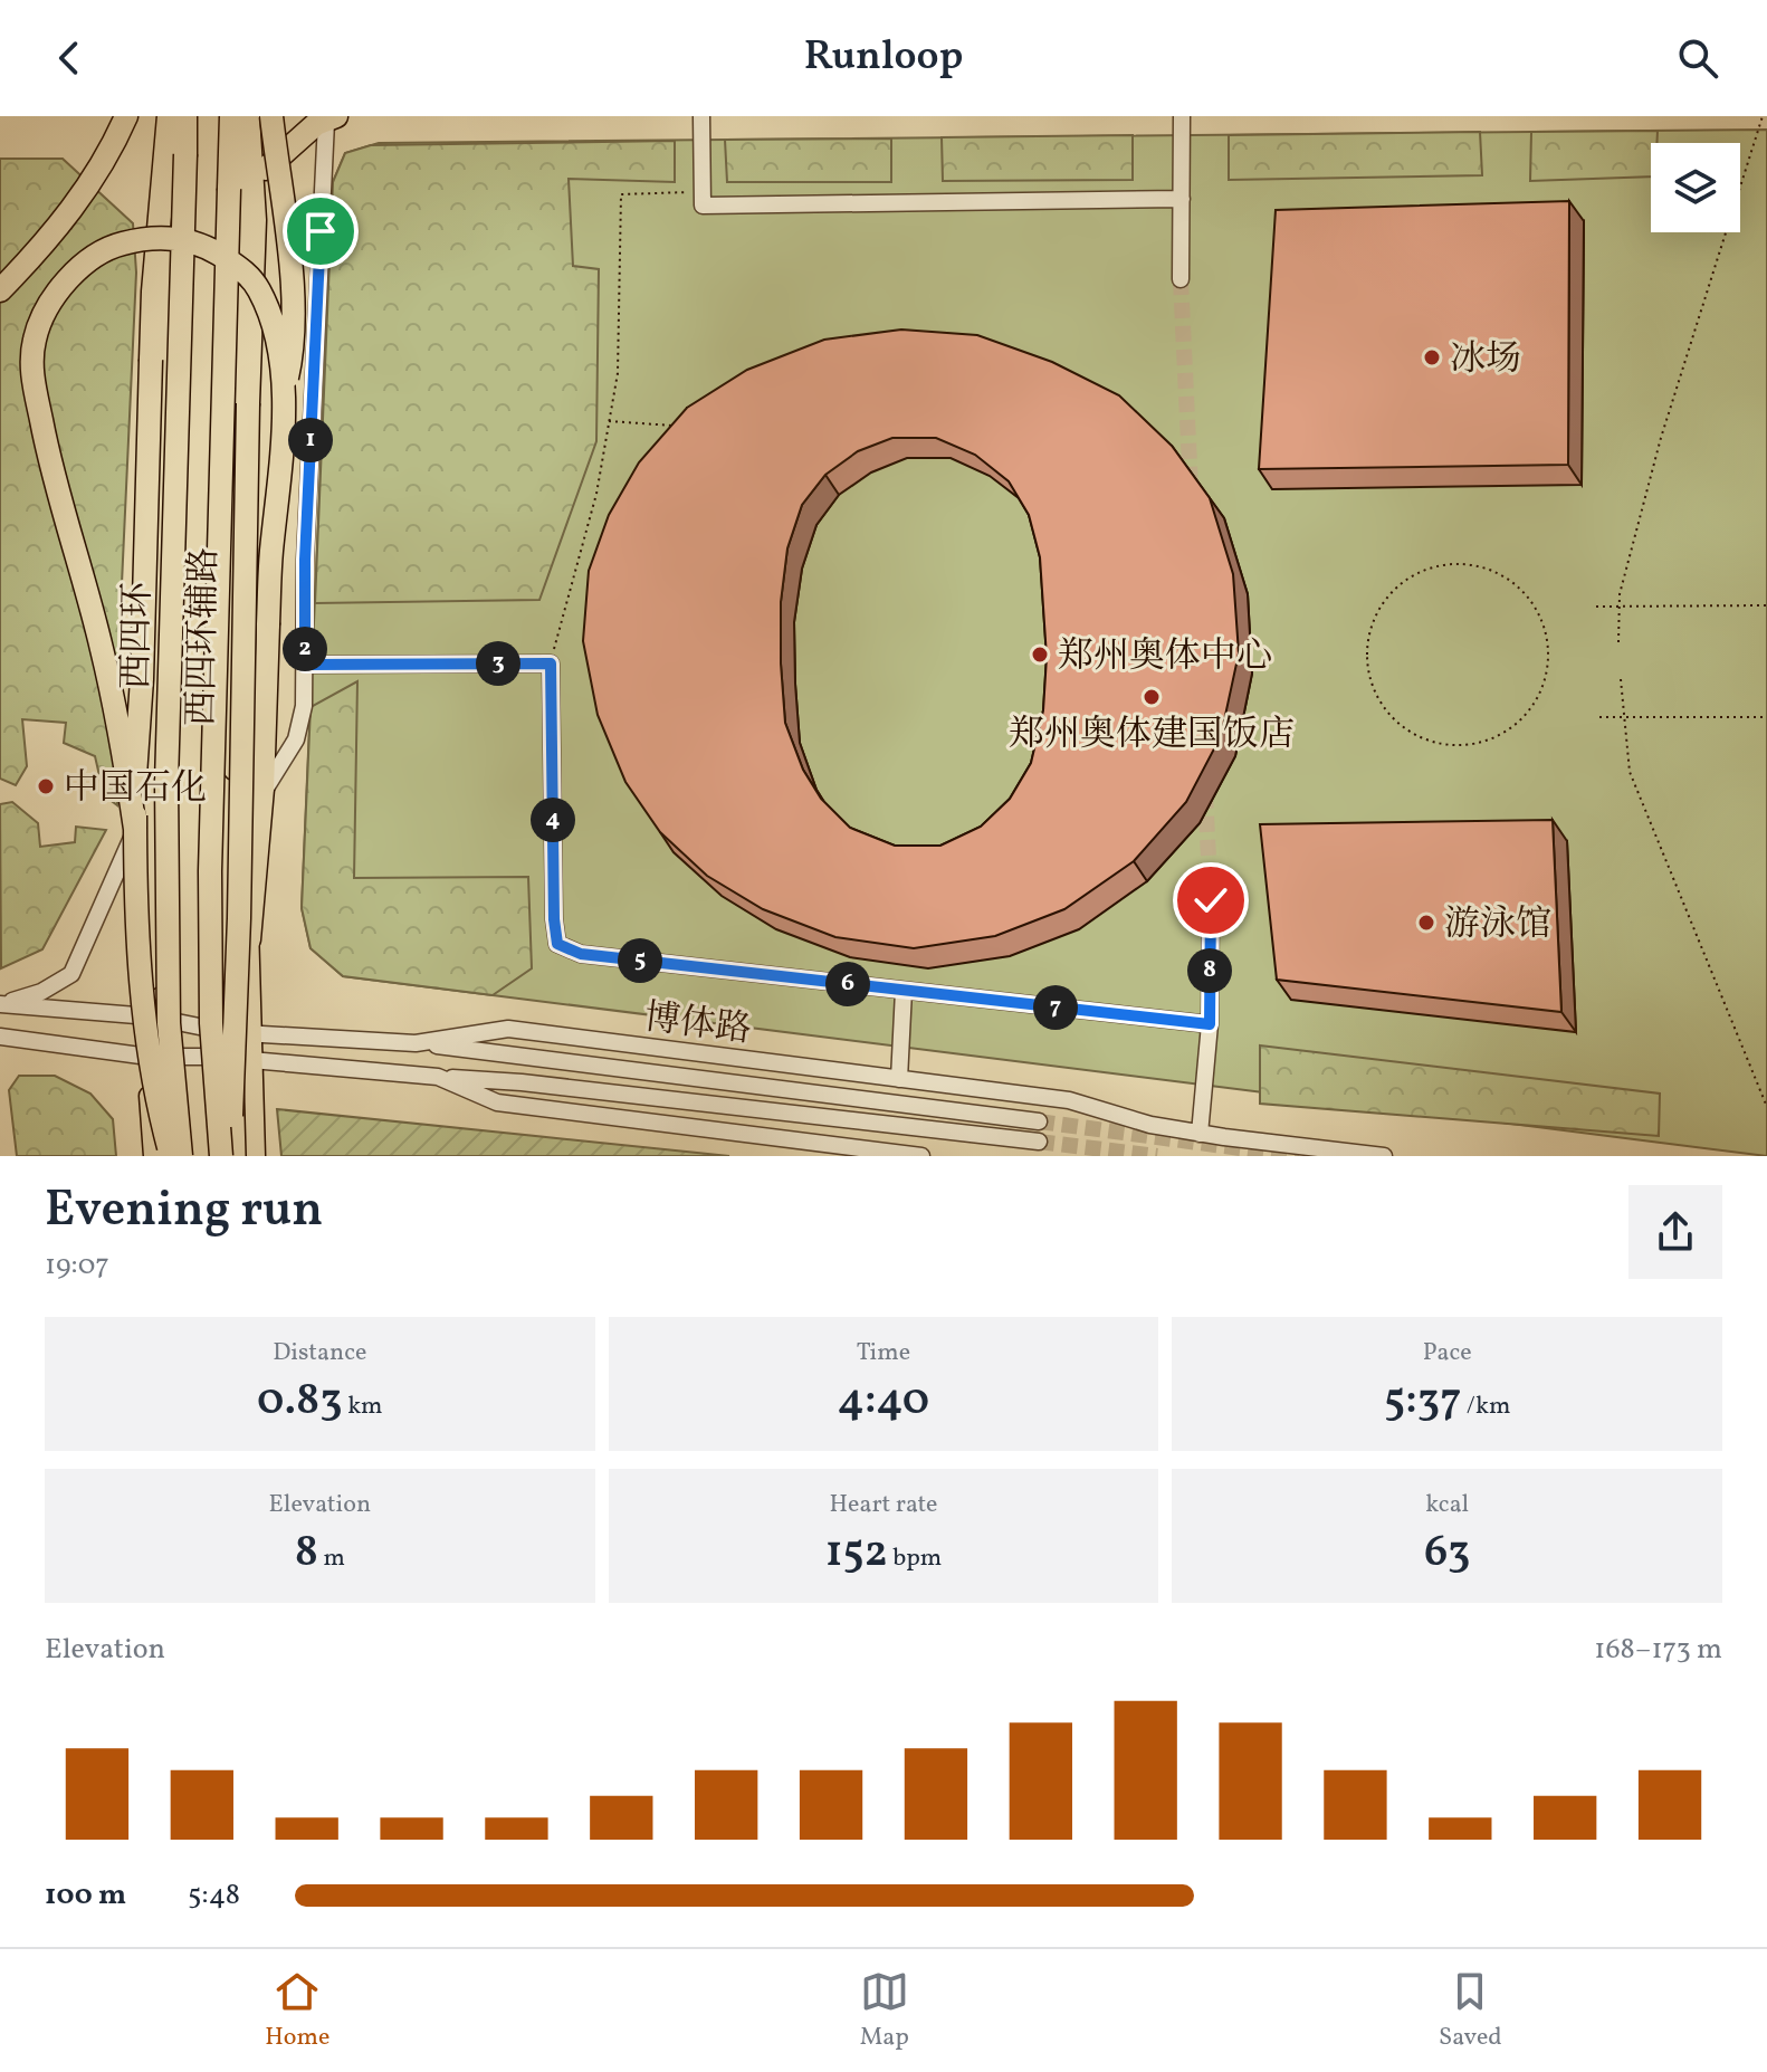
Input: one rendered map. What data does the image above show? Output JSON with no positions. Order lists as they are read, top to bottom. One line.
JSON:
{"streets":{"highway":["西四环"],"main road":["西四环辅路"],"street":["博体路"]},"crossings":[["西四环辅路","博体路"]],"places":["冰场","郑州奥体中心","郑州奥体建国饭店","中国石化","游泳馆"],"page":{"header":"Runloop","pins":["1","2","3","4","5","8","6","7"],"heading":["Evening run","19:07"],"stats":[["Distance","0.83 km"],["Time","4:40"],["Pace","5:37 /km"],["Elevation","8 m"],["Heart rate","152 bpm"],["kcal","63"]],"chart":["Elevation","168–173 m"],"list":[{"name":"100 m","note":"5:48"}],"tabs":["Home","Map","Saved"]}}
